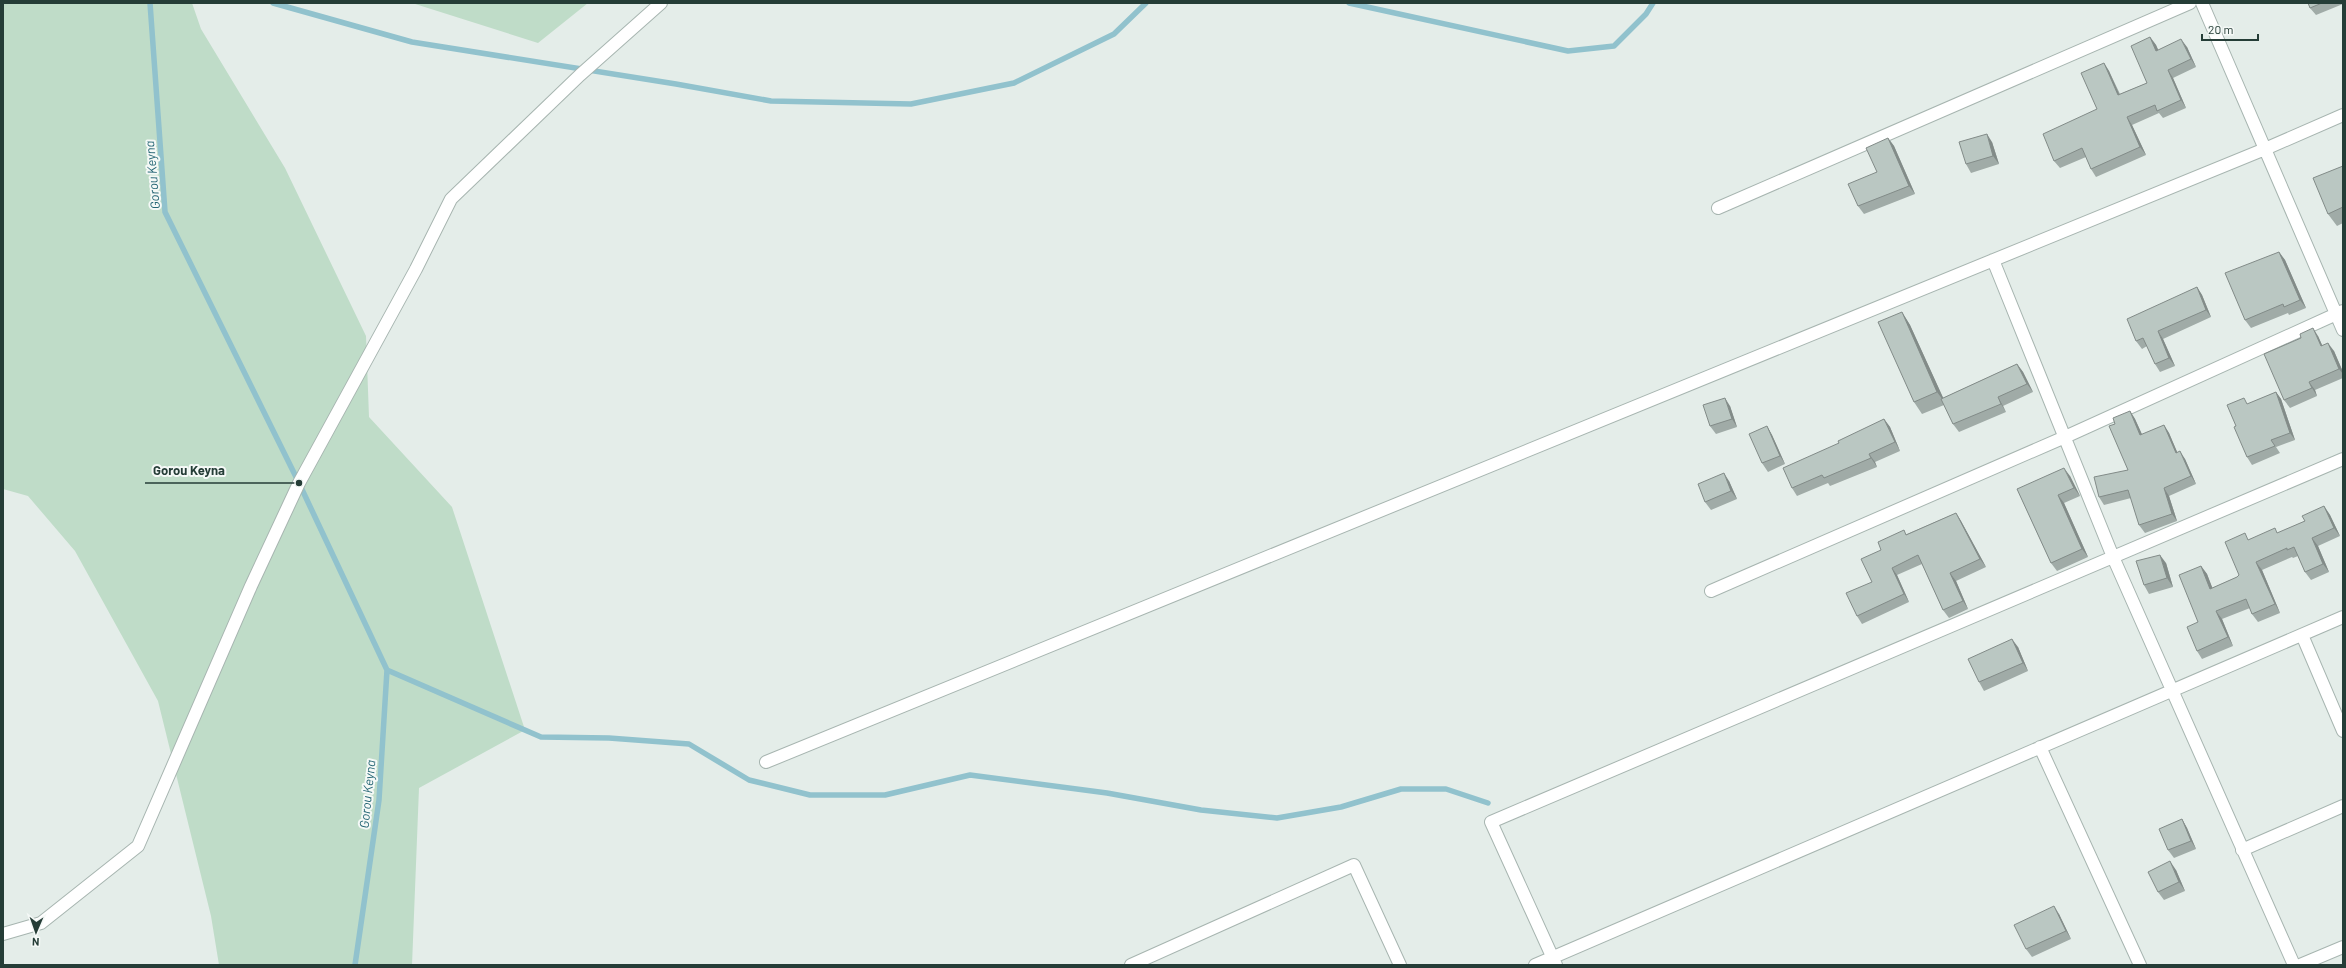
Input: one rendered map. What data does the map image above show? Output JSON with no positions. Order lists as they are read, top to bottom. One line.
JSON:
{"water":["Gorou Keyna"],"places":["Gorou Keyna"],"scale_bar":"20 m","north":"bottom"}
